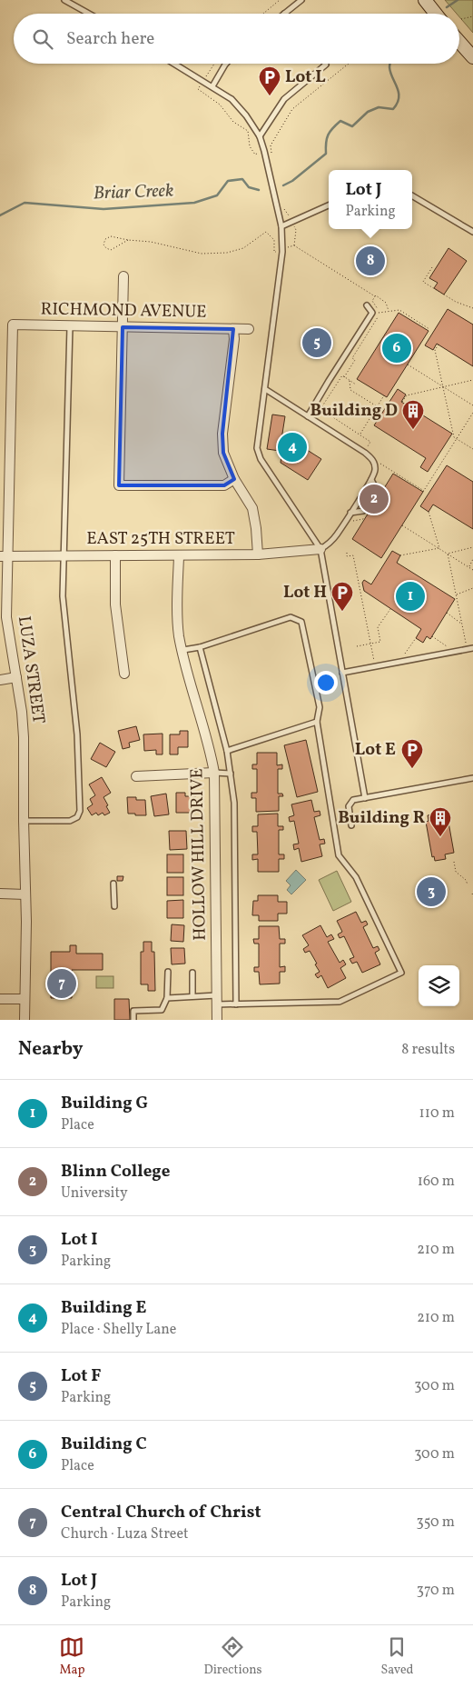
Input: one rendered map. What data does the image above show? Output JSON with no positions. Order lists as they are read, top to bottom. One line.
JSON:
{"streets":{"street":["RICHMOND AVENUE","EAST 25TH STREET","LUZA STREET","HOLLOW HILL DRIVE"]},"crossings":[["RICHMOND AVENUE","LUZA STREET"],["EAST 25TH STREET","LUZA STREET"],["EAST 25TH STREET","HOLLOW HILL DRIVE"]],"water":["Briar Creek"],"places":{"parking":["Lot L","Lot H","Lot E"],"building":["Building D","Building R"]},"page":{"search":"Search here","popup":["Lot J","Parking"],"pins":["8","5","6","4","2","1","3","7"],"heading":["Nearby","8 results"],"list":[{"mark":"1","name":"Building G","note":"Place","value":"110 m"},{"mark":"2","name":"Blinn College","note":"University","value":"160 m"},{"mark":"3","name":"Lot I","note":"Parking","value":"210 m"},{"mark":"4","name":"Building E","note":"Place · Shelly Lane","value":"210 m"},{"mark":"5","name":"Lot F","note":"Parking","value":"300 m"},{"mark":"6","name":"Building C","note":"Place","value":"300 m"},{"mark":"7","name":"Central Church of Christ","note":"Church · Luza Street","value":"350 m"},{"mark":"8","name":"Lot J","note":"Parking","value":"370 m"}],"nav":["Map","Directions","Saved"]}}
